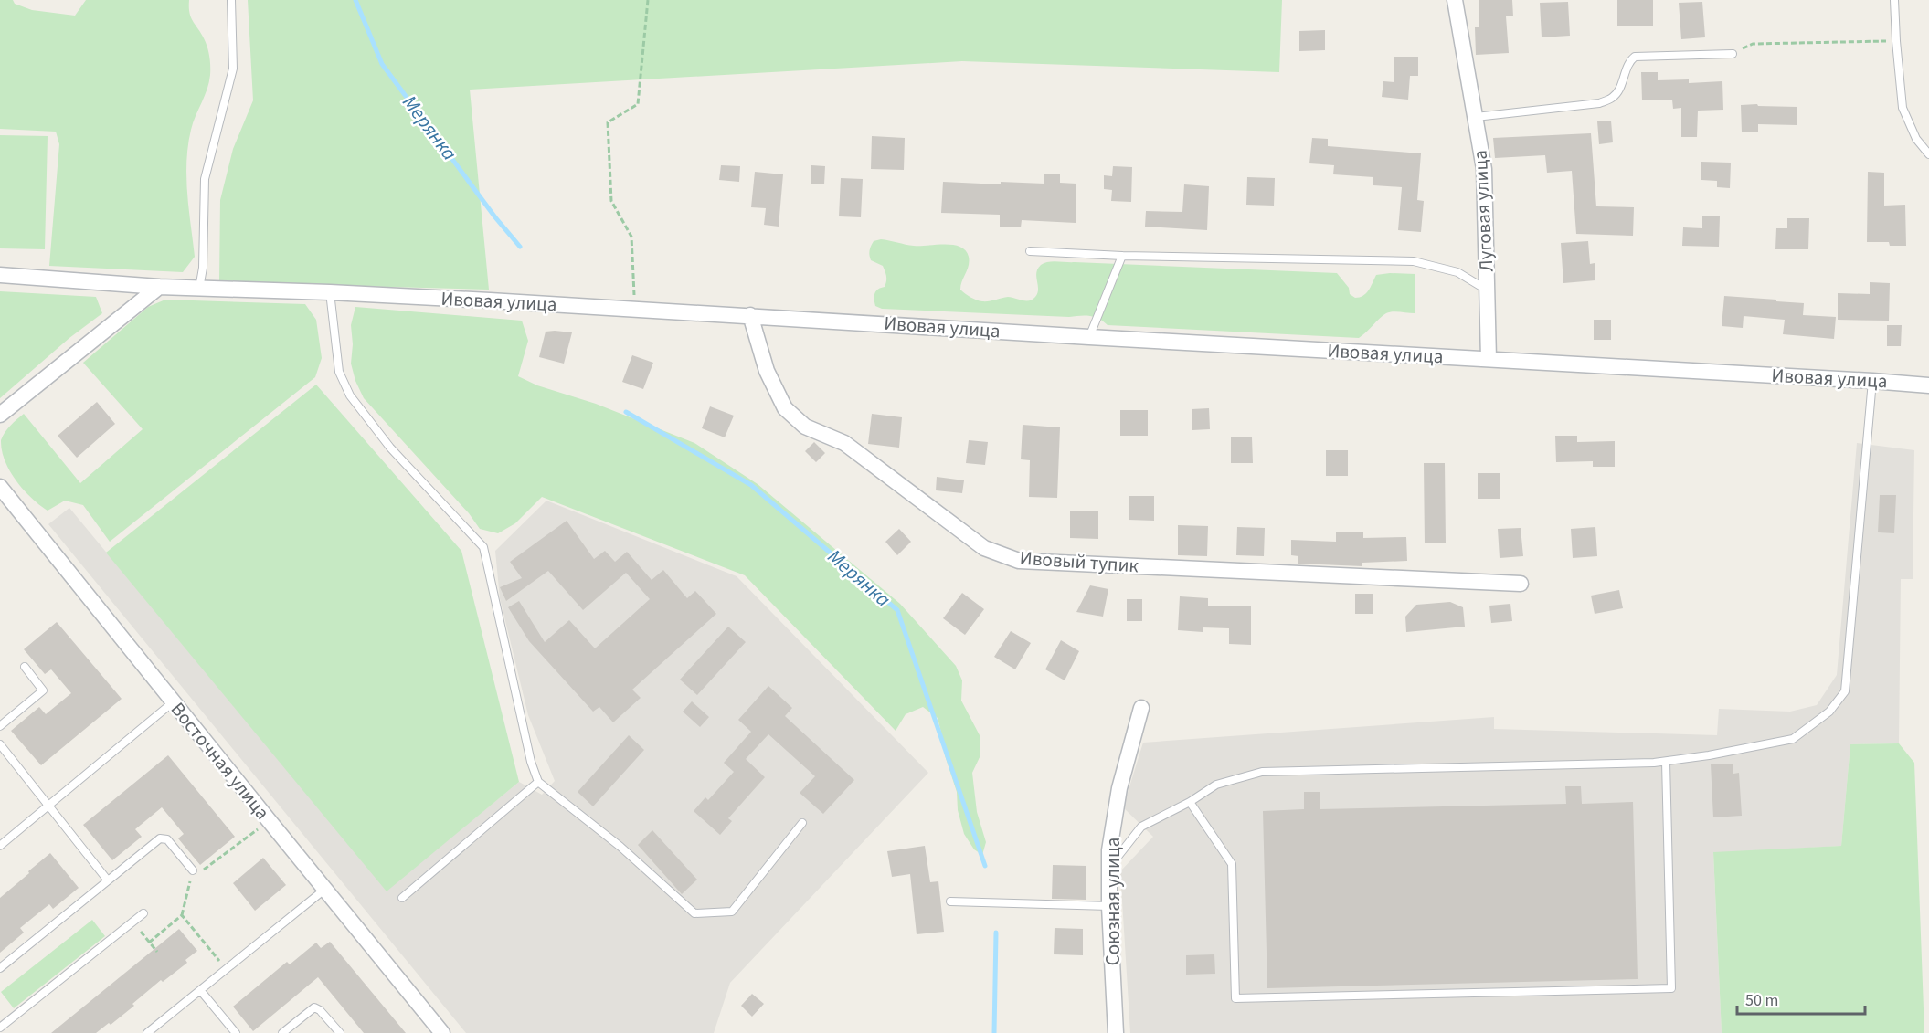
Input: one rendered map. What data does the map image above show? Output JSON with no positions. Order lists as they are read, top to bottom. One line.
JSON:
{"streets":{"street":["Луговая улица","Ивовая улица","Ивовый тупик","Восточная улица","Союзная улица"]},"crossings":[["Луговая улица","Ивовая улица"],["Ивовая улица","Ивовый тупик"]],"water":["Мерянка"],"scale_bar":"50 m"}
